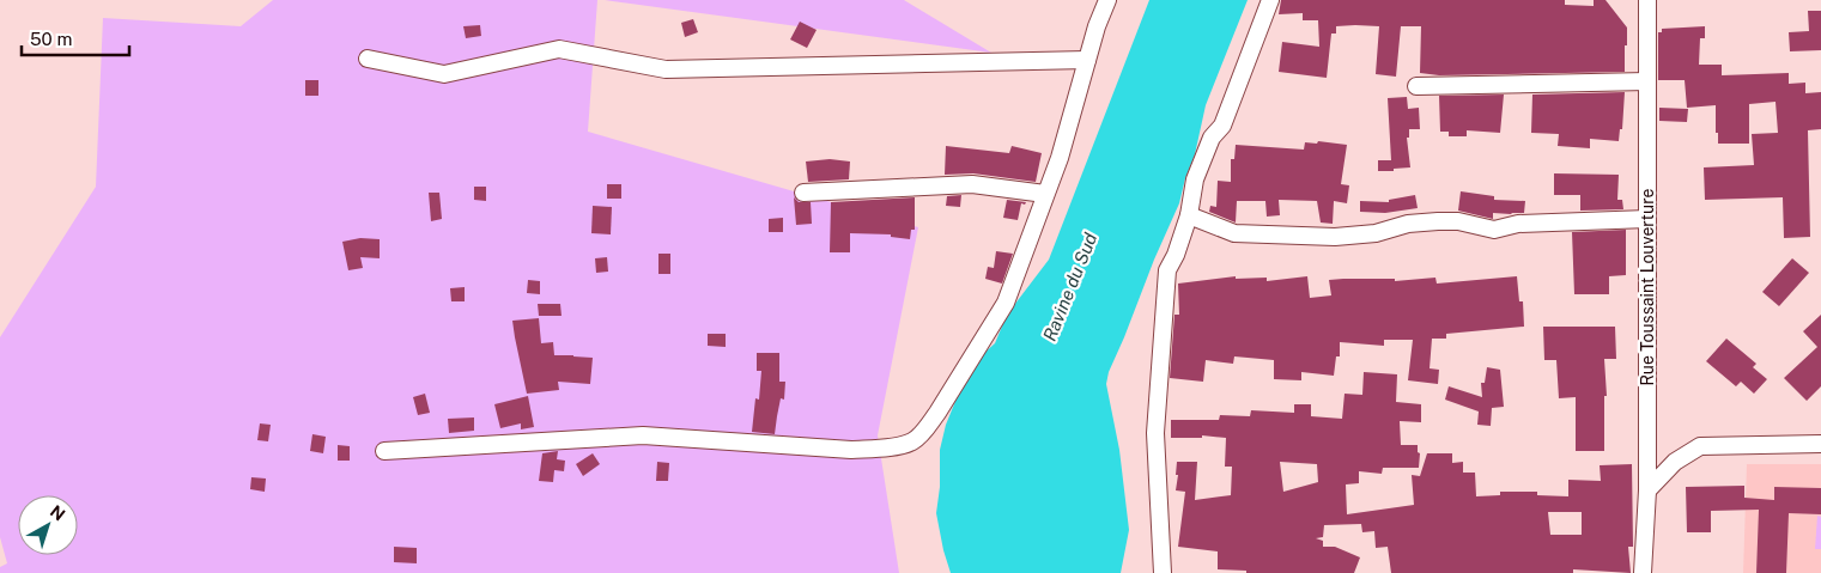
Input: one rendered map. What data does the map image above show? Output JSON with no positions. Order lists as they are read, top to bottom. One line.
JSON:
{"streets":{"street":["Rue Toussaint Louverture"]},"water":["Ravine du Sud"],"scale_bar":"50 m","north":"top right"}
